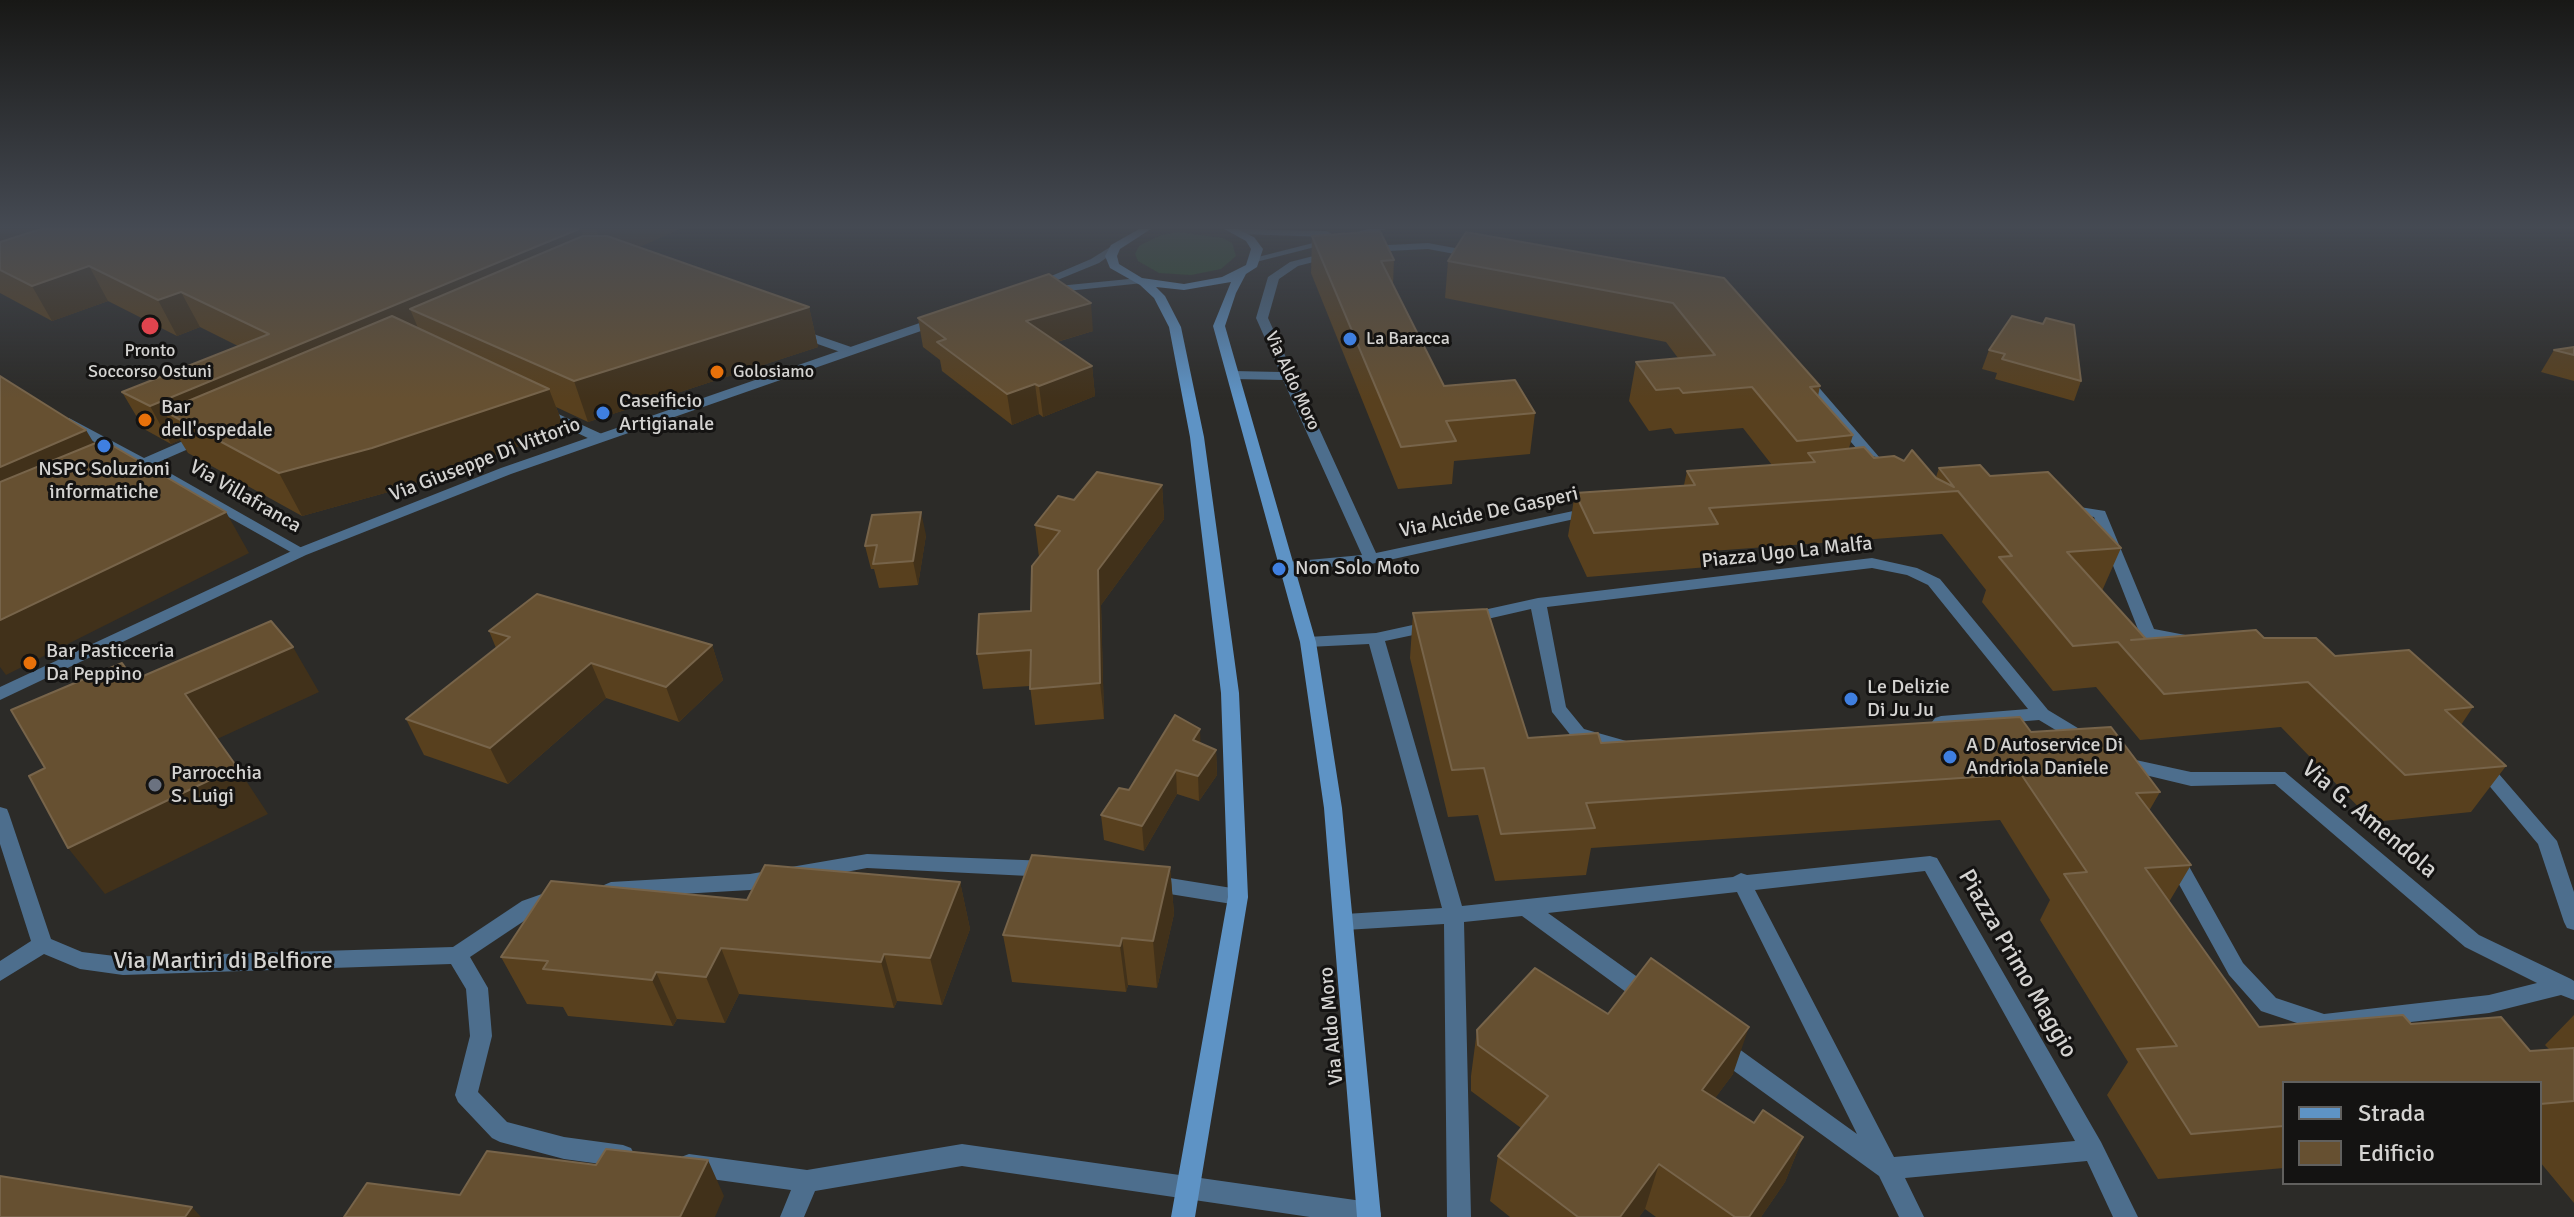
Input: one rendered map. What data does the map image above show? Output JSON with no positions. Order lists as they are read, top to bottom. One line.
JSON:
{"streets":{"main road":["Via Aldo Moro"],"street":["Via Giuseppe Di Vittorio","Via Villafranca","Via Alcide De Gasperi","Piazza Ugo La Malfa","Via G. Amendola","Via Martiri di Belfiore","Piazza Primo Maggio"]},"crossings":[["Via Aldo Moro","Via Alcide De Gasperi"],["Via Aldo Moro","Piazza Ugo La Malfa"],["Via Aldo Moro","Piazza Primo Maggio"],["Via Giuseppe Di Vittorio","Via Villafranca"],["Piazza Ugo La Malfa","Via G. Amendola"]],"places":["Pronto Soccorso Ostuni","La Baracca","Golosiamo","Caseificio Artigianale","Bar dell'ospedale","NSPC Soluzioni informatiche","Non Solo Moto","Bar Pasticceria Da Peppino","Le Delizie Di Ju Ju","A D Autoservice Di Andriola Daniele","Parrocchia S. Luigi"],"legend":["Strada","Edificio"]}
